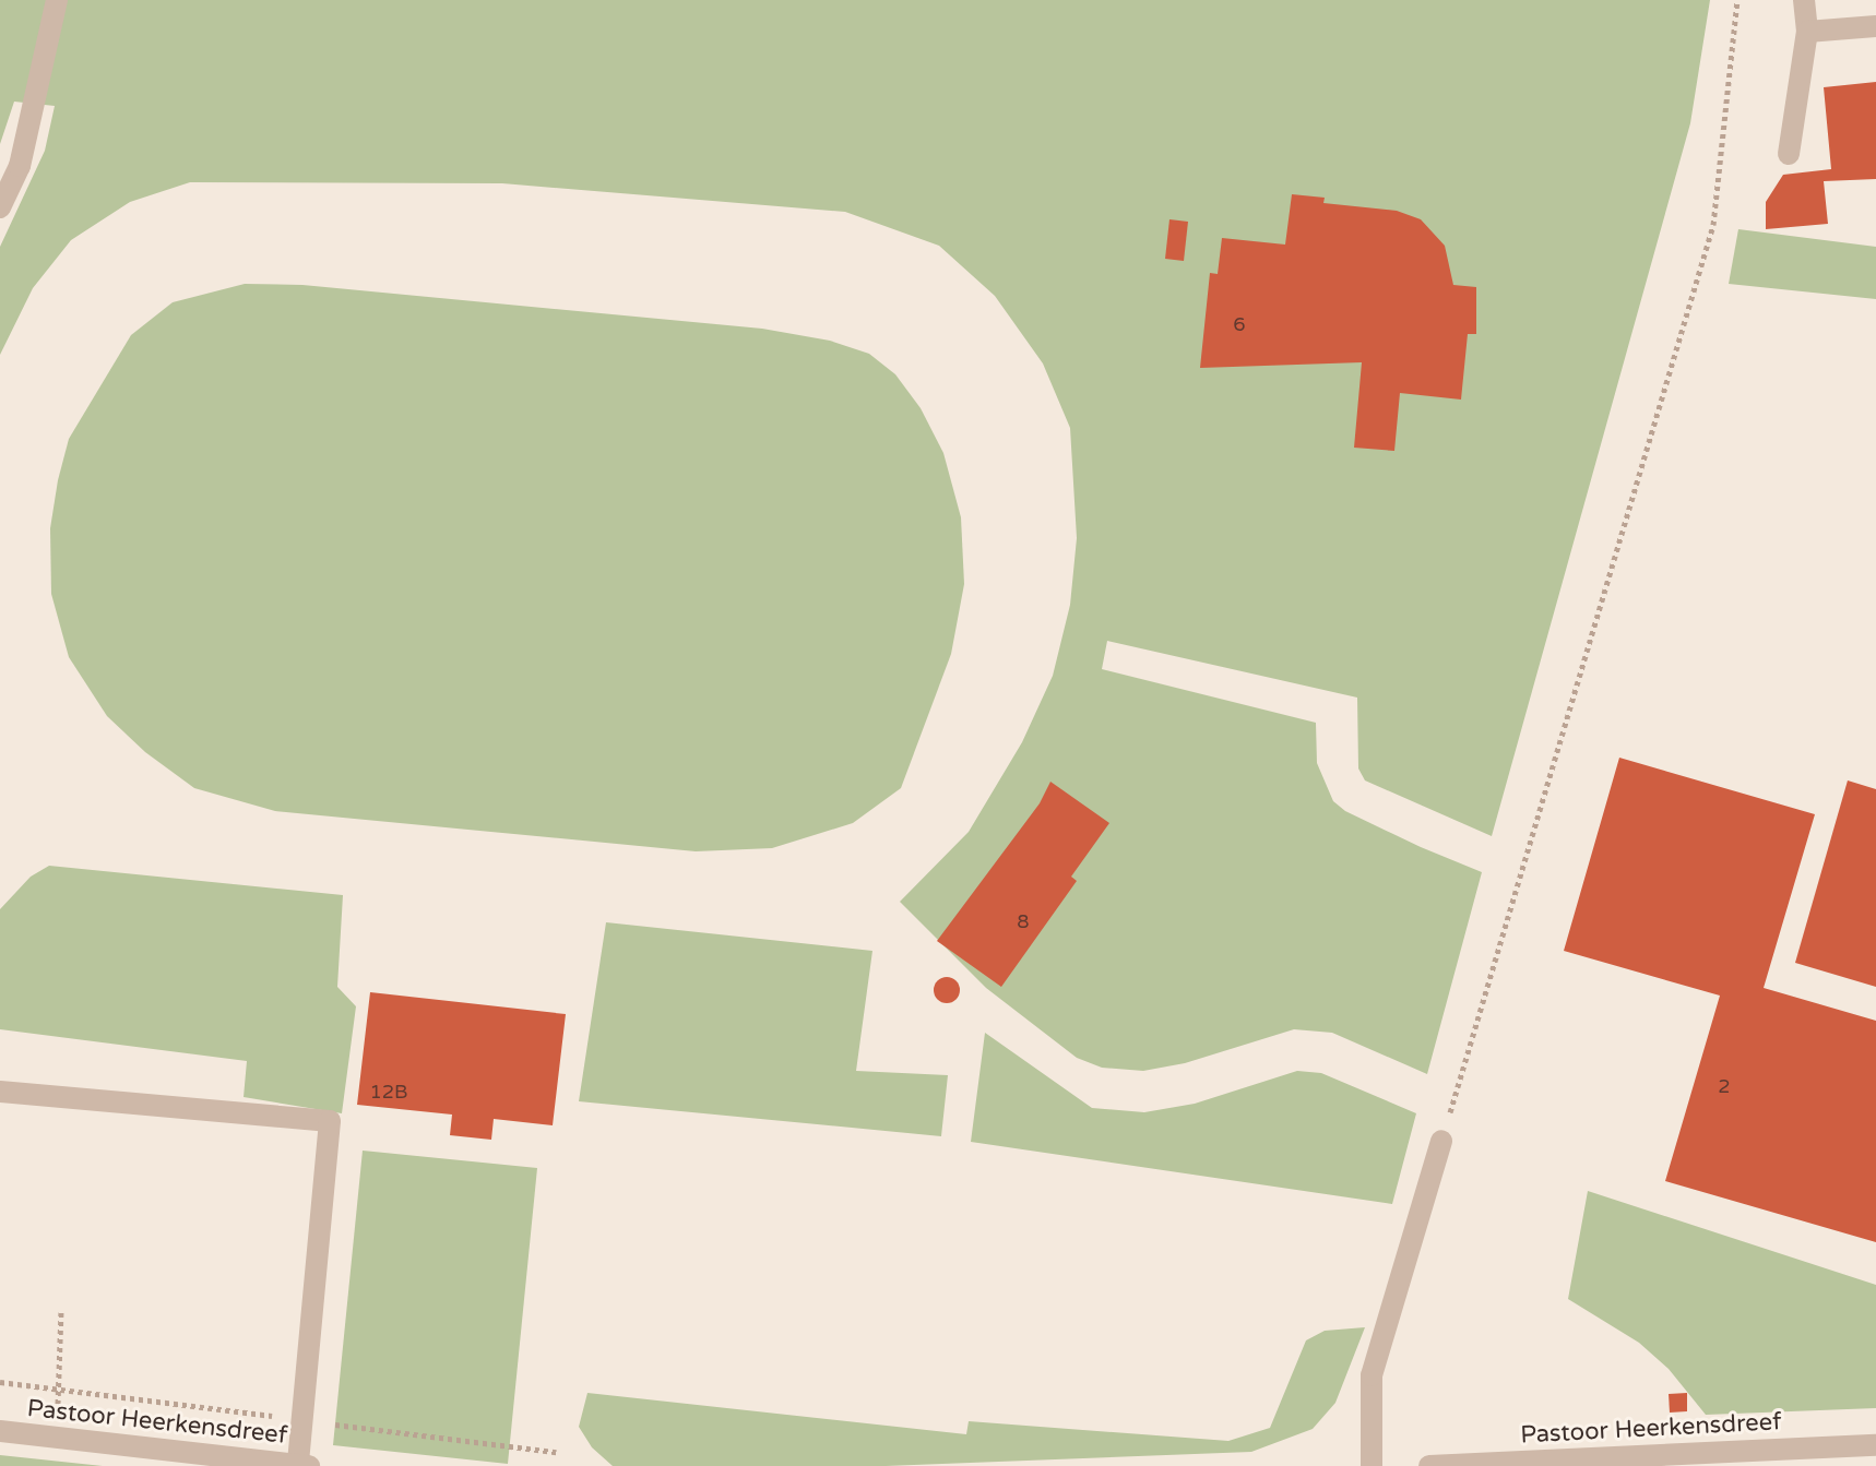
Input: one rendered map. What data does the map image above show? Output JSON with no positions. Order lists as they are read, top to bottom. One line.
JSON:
{"streets":{"street":["Pastoor Heerkensdreef"]},"house_numbers":["6","8","2","12B"]}
